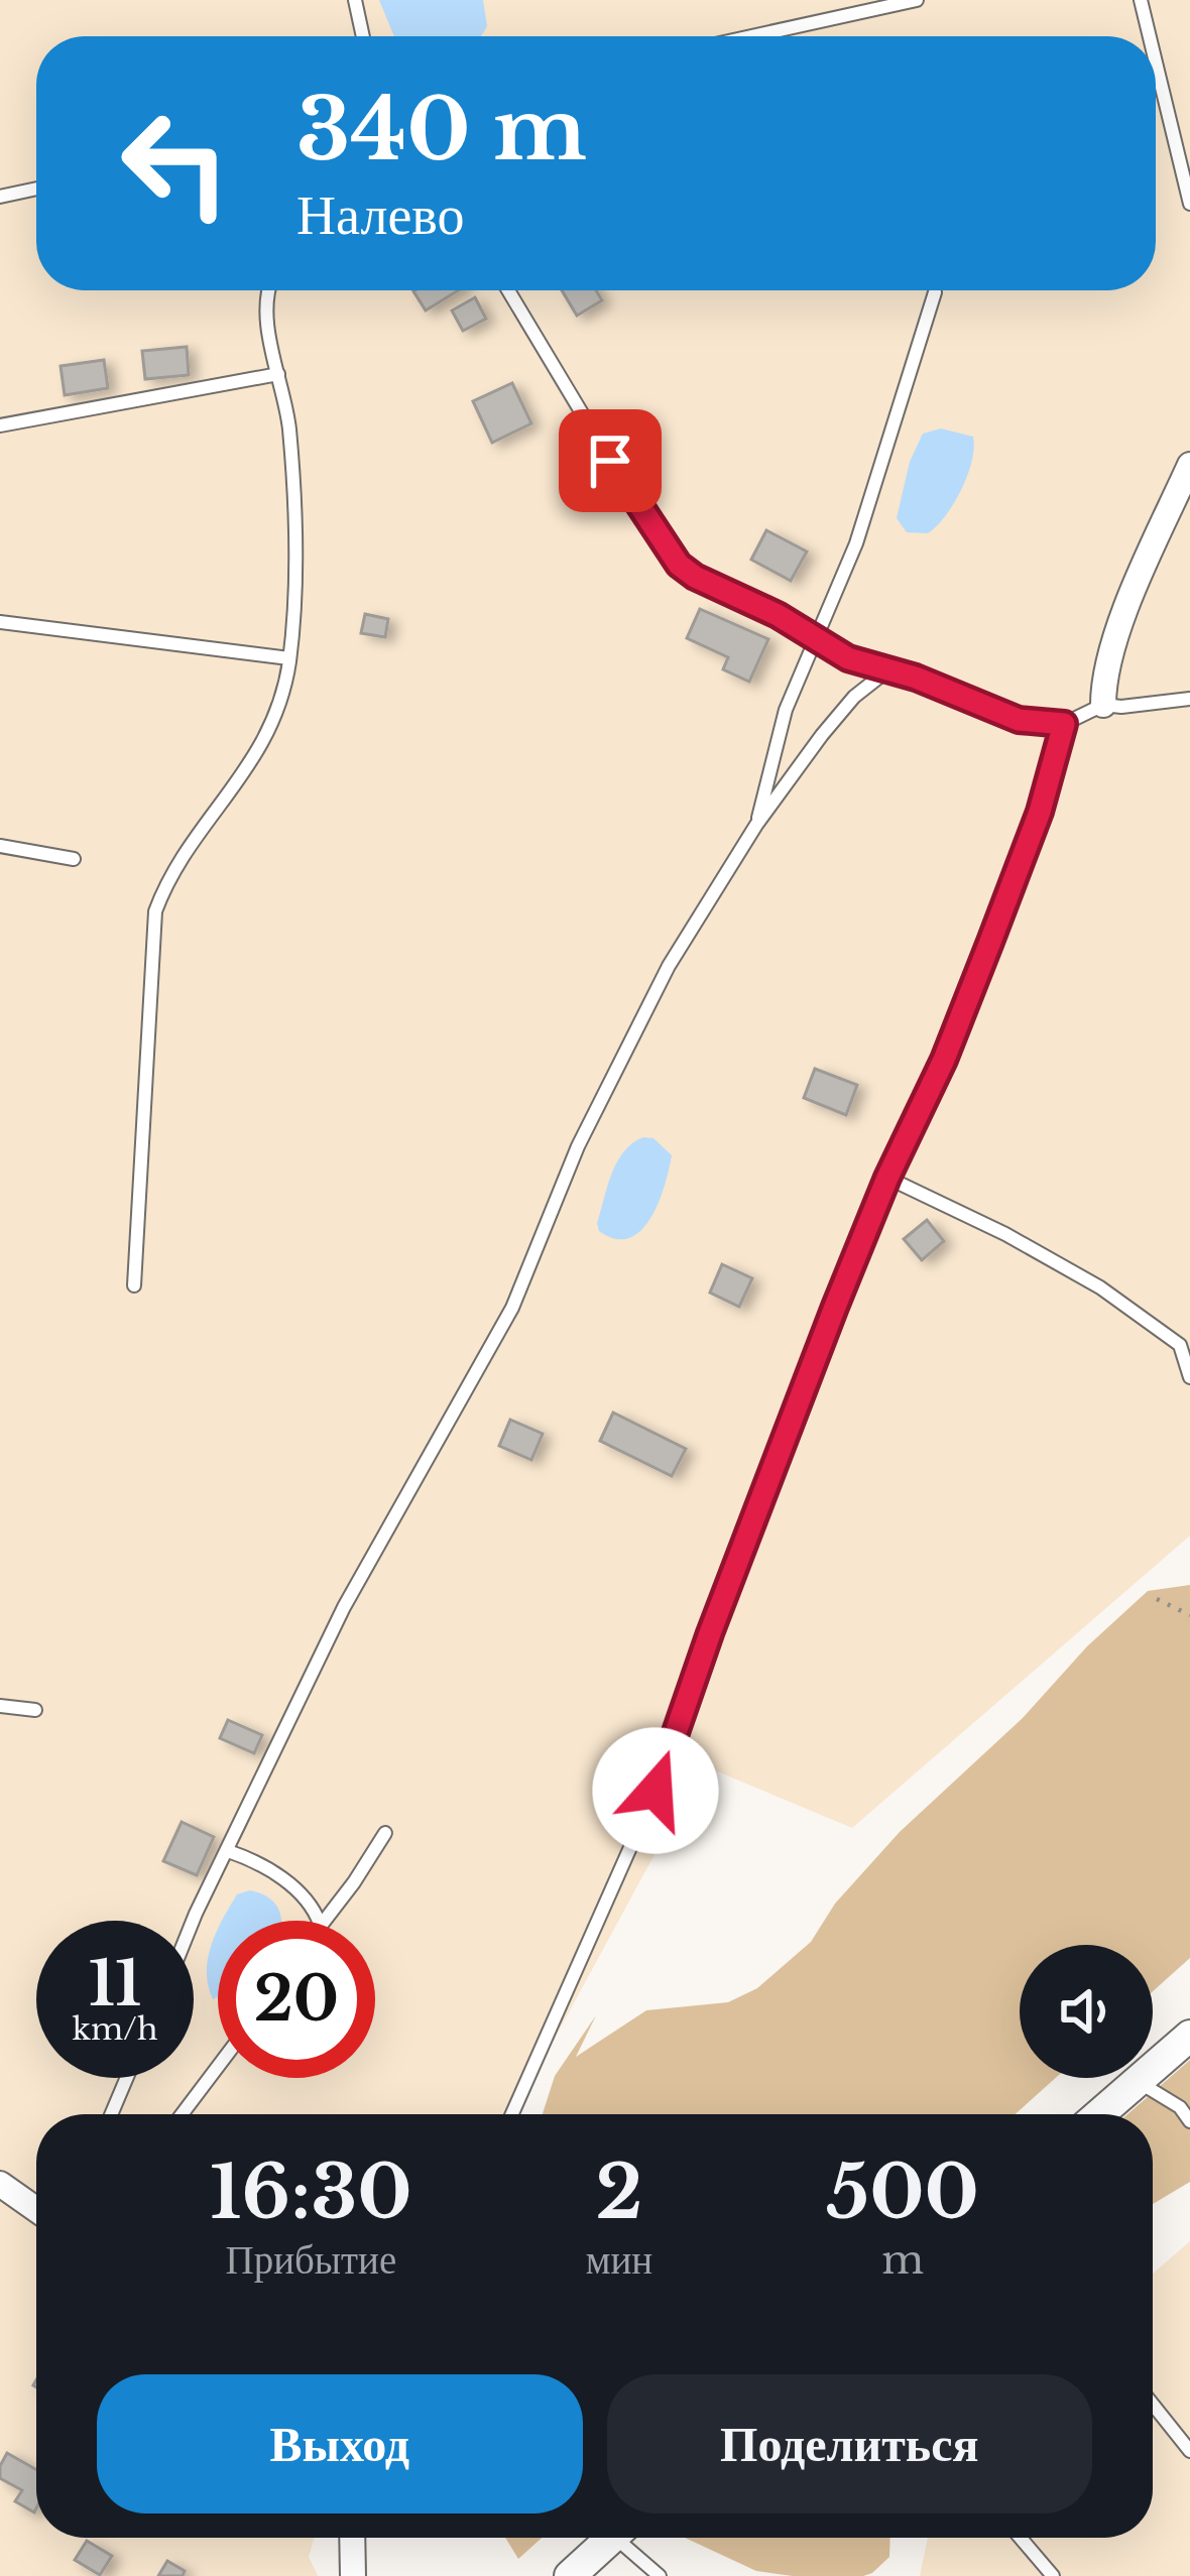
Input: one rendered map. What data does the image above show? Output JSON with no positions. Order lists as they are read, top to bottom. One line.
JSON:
{"page":{"turn":["340 m","Налево"],"speed":"11 km/h","limit":"20","eta":["16:30","Прибытие","2","мин","500","m"],"buttons":["Выход","Поделиться"]}}
